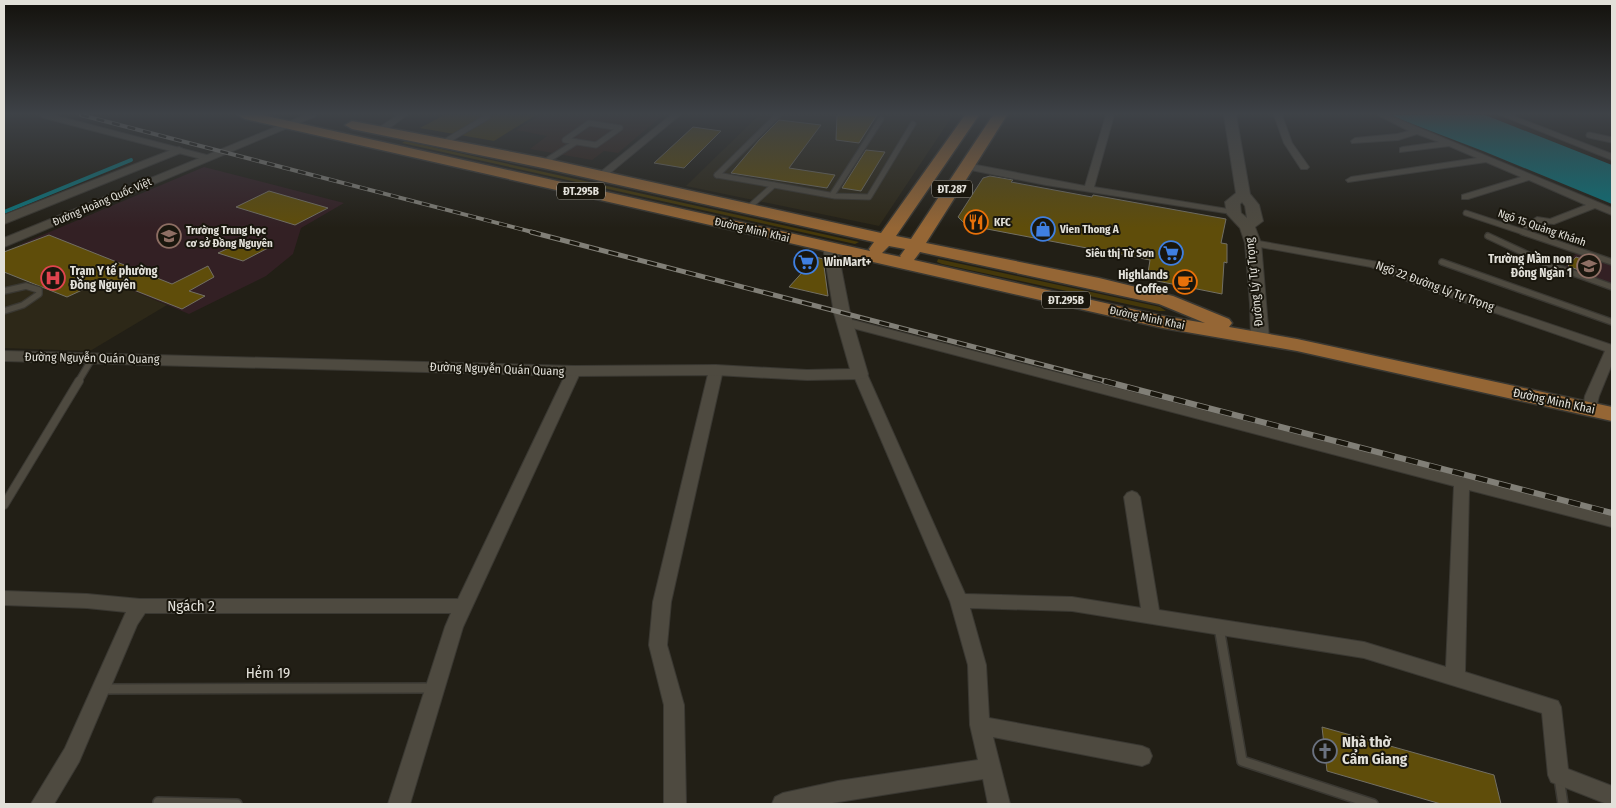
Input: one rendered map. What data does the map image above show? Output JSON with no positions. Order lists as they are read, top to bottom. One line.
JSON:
{"streets":{"main road":["ĐT.287","ĐT.295B","Đường Minh Khai","Đường Lý Tự Trọng"],"street":["Đường Hoàng Quốc Việt","Ngõ 22 Đường Lý Tự Trọng","Đường Nguyễn Quán Quang","Ngách 2"],"lane":["Ngõ 15 Quảng Khánh","Hẻm 19"]},"crossings":[["ĐT.287","Đường Minh Khai"],["Đường Minh Khai","Đường Lý Tự Trọng"],["Đường Lý Tự Trọng","Ngõ 22 Đường Lý Tự Trọng"]],"places":{"restaurant":["KFC"],"shop":["Vien Thong A"],"school or university":["Trường Trung học cơ sở Đồng Nguyên","Trường Mầm non Đông Ngàn 1"],"supermarket":["Siêu thị Từ Sơn","WinMart+"],"hospital":["Trạm Y tế phường Đồng Nguyên"],"cafe":["Highlands Coffee"],"church":["Nhà thờ Cẩm Giang"]}}
